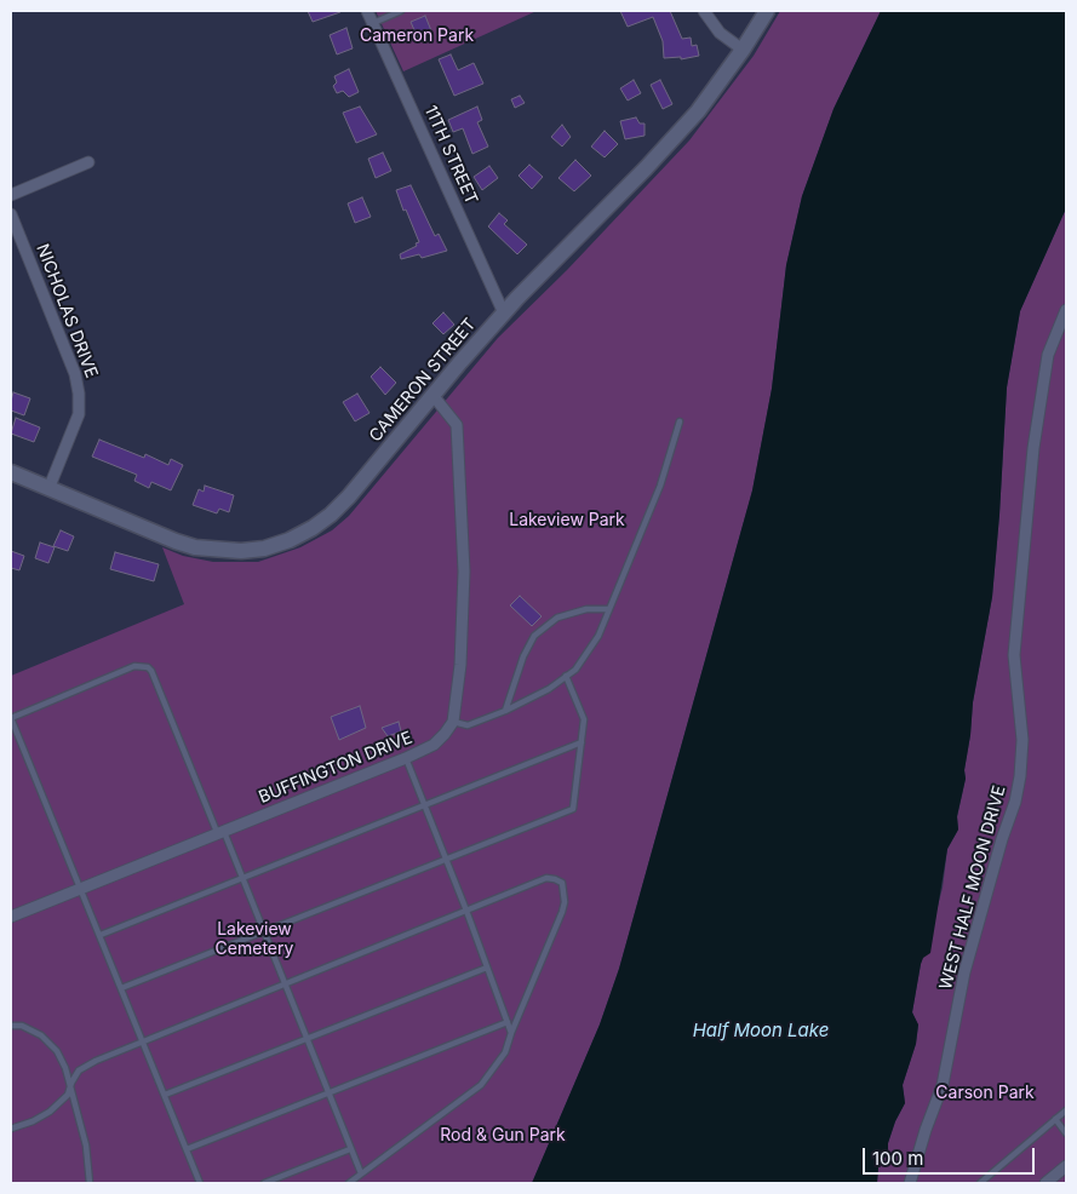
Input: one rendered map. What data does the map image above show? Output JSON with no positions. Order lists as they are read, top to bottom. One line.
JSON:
{"streets":{"main road":["CAMERON STREET"],"street":["11TH STREET","NICHOLAS DRIVE","BUFFINGTON DRIVE","WEST HALF MOON DRIVE"]},"crossings":[["11TH STREET","CAMERON STREET"],["NICHOLAS DRIVE","CAMERON STREET"]],"water":["Half Moon Lake"],"parks":["Cameron Park","Lakeview Park","Lakeview Cemetery","Carson Park","Rod & Gun Park"],"scale_bar":"100 m"}
